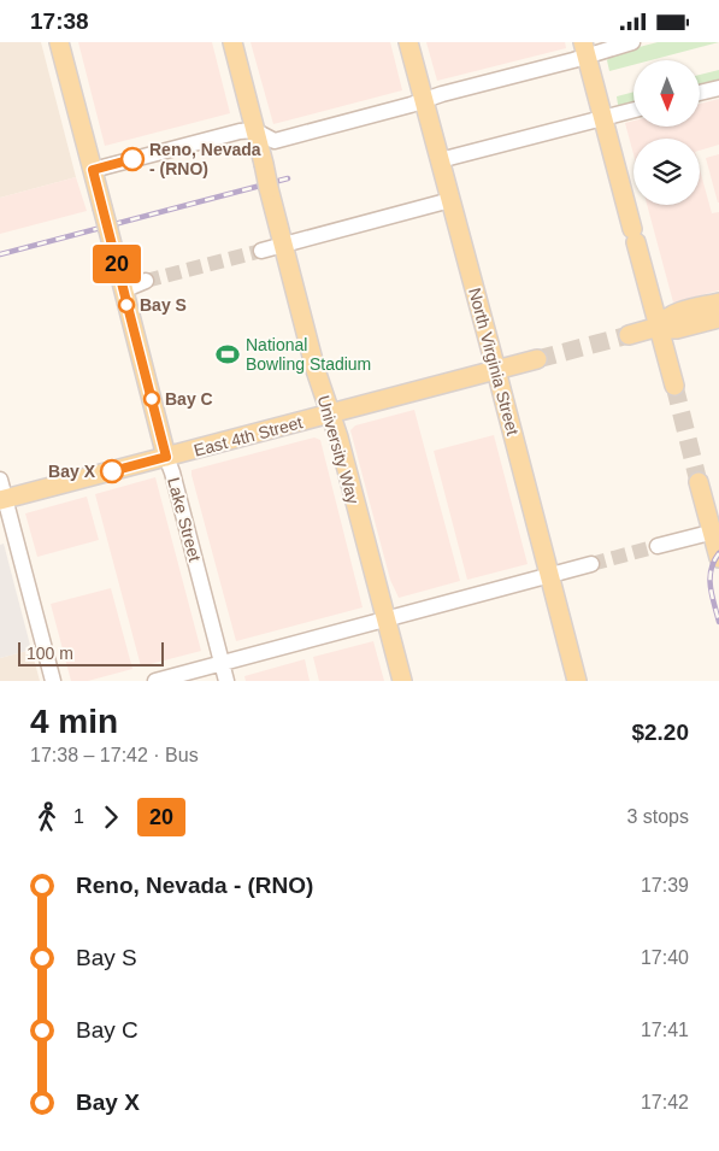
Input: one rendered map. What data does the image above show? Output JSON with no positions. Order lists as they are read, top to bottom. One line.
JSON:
{"streets":{"main road":["North Virginia Street","East 4th Street","University Way","Lake Street"]},"crossings":[["North Virginia Street","East 4th Street"],["East 4th Street","University Way"],["East 4th Street","Lake Street"]],"places":{"other":["Reno, Nevada - (RNO)","Bay S","Bay C","Bay X"],"sports":["National Bowling Stadium"]},"lines":["bus line 20"],"scale_bar":"100 m","north":"bottom","page":{"status":"17:38","on_map":"20","scale":"100 m","heading":["4 min","17:38 – 17:42 · Bus","$2.20"],"legs":["1","20","3 stops"],"list":[{"name":"Reno, Nevada - (RNO)","value":"17:39"},{"name":"Bay S","value":"17:40"},{"name":"Bay C","value":"17:41"},{"name":"Bay X","value":"17:42"}]}}
